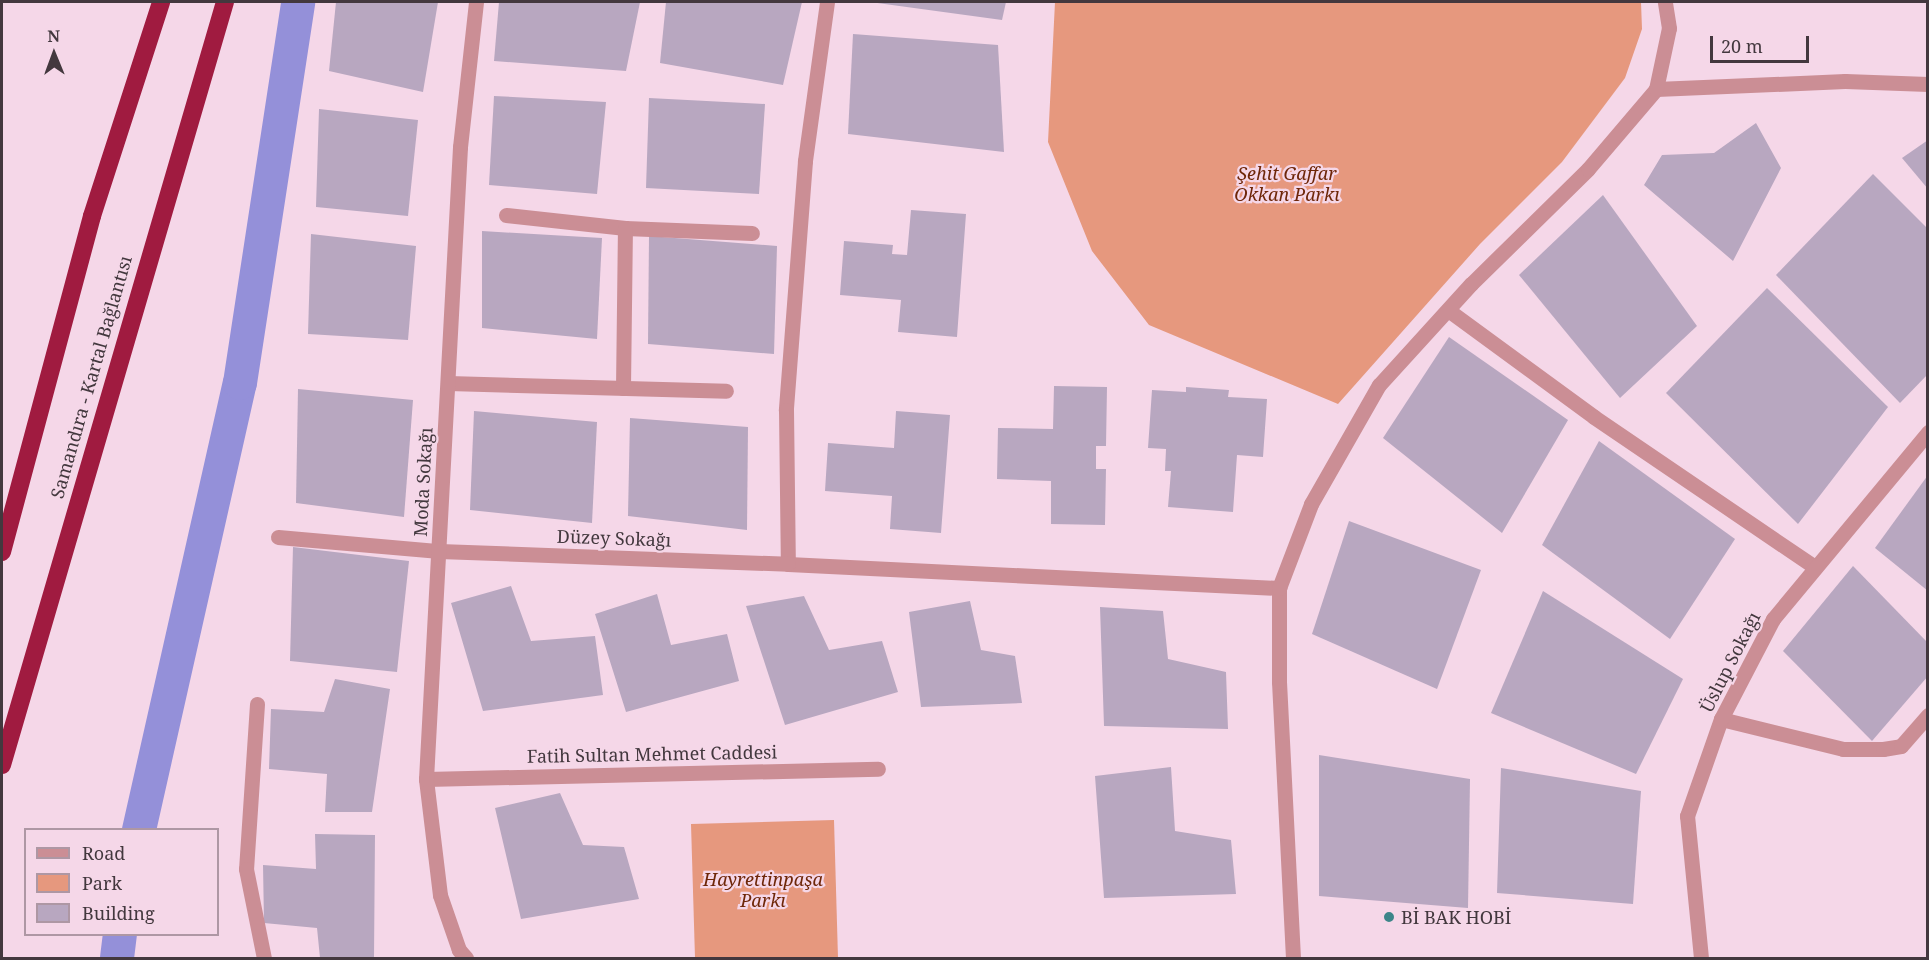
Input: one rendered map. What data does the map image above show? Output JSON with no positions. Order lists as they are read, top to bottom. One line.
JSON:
{"streets":{"highway":["Samandıra - Kartal Bağlantısı"],"street":["Moda Sokağı","Düzey Sokağı","Üslup Sokağı","Fatih Sultan Mehmet Caddesi"]},"crossings":[["Moda Sokağı","Düzey Sokağı"],["Moda Sokağı","Fatih Sultan Mehmet Caddesi"]],"parks":["Şehit Gaffar Okkan Parkı","Hayrettinpaşa Parkı"],"places":["Bİ BAK HOBİ"],"legend":["Road","Park","Building"],"scale_bar":"20 m","north":"top"}
